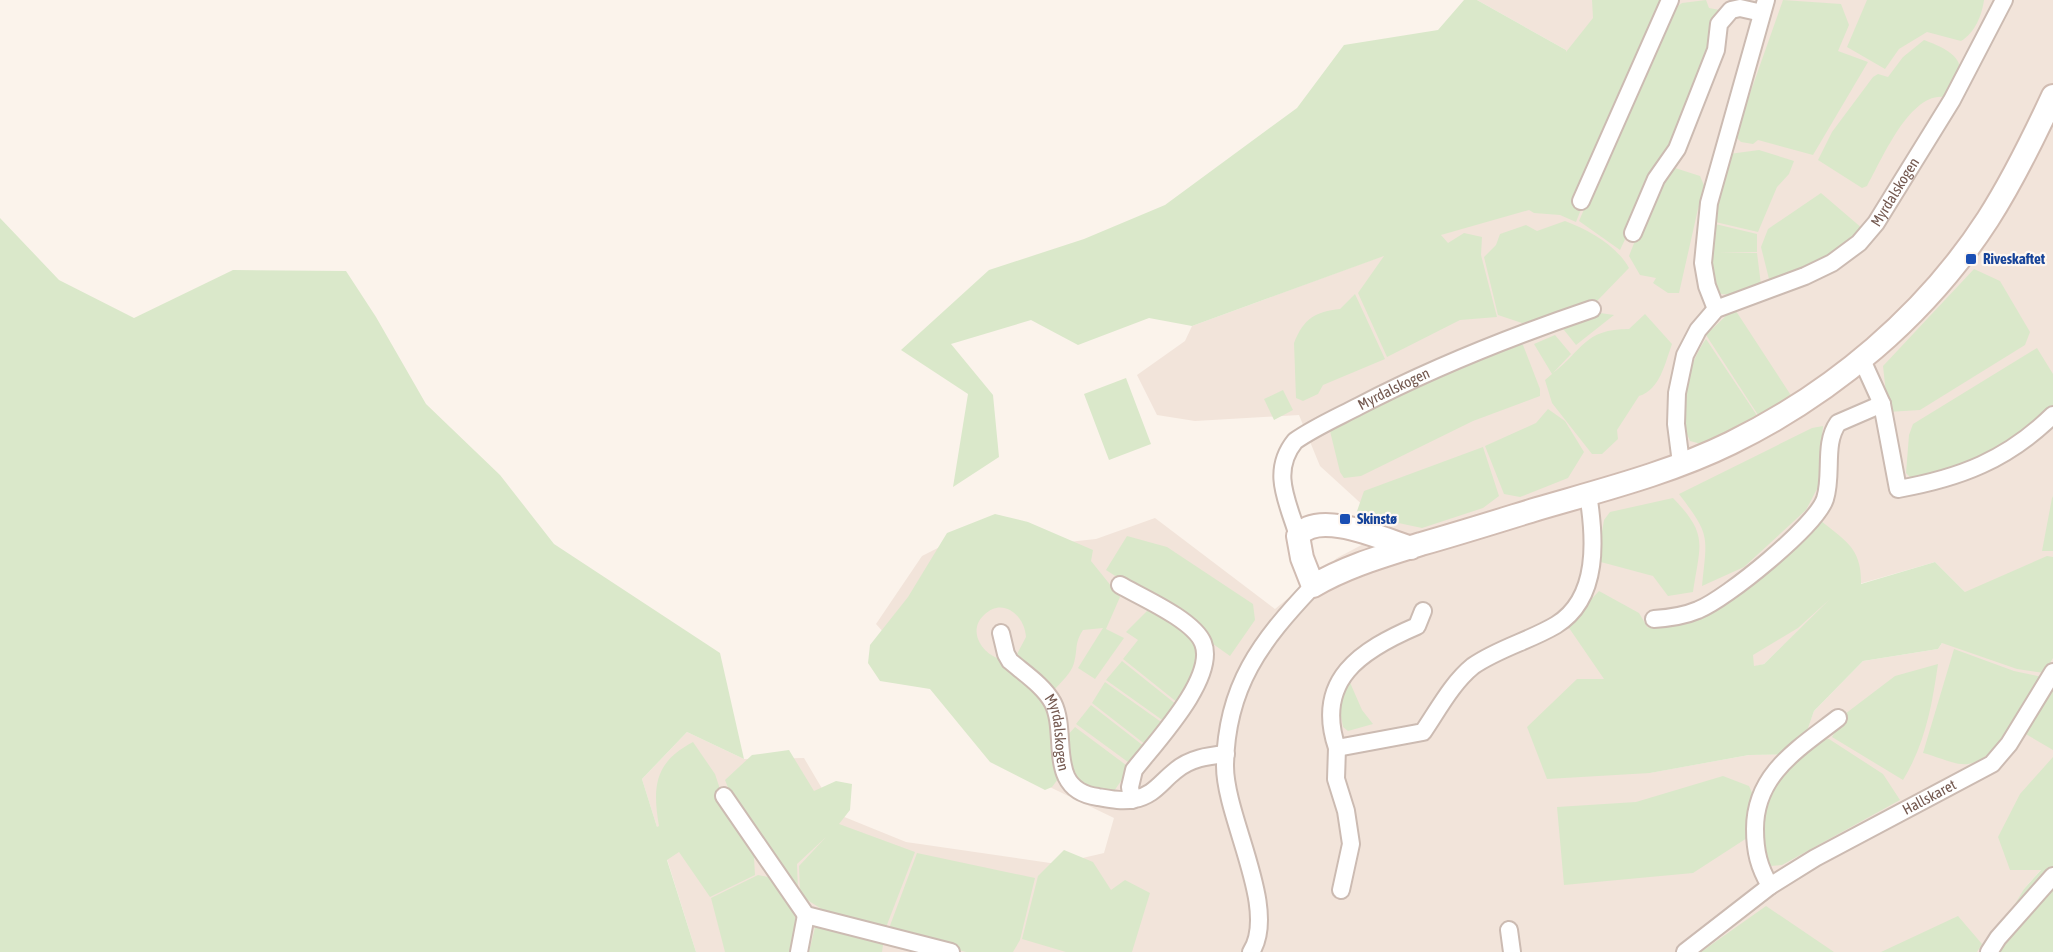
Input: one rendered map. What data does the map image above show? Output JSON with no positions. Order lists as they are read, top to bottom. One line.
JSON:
{"streets":{"main road":["Myrdalskogen"],"street":["Hallskaret"]},"places":{"transit":["Riveskaftet","Skinstø"]}}
